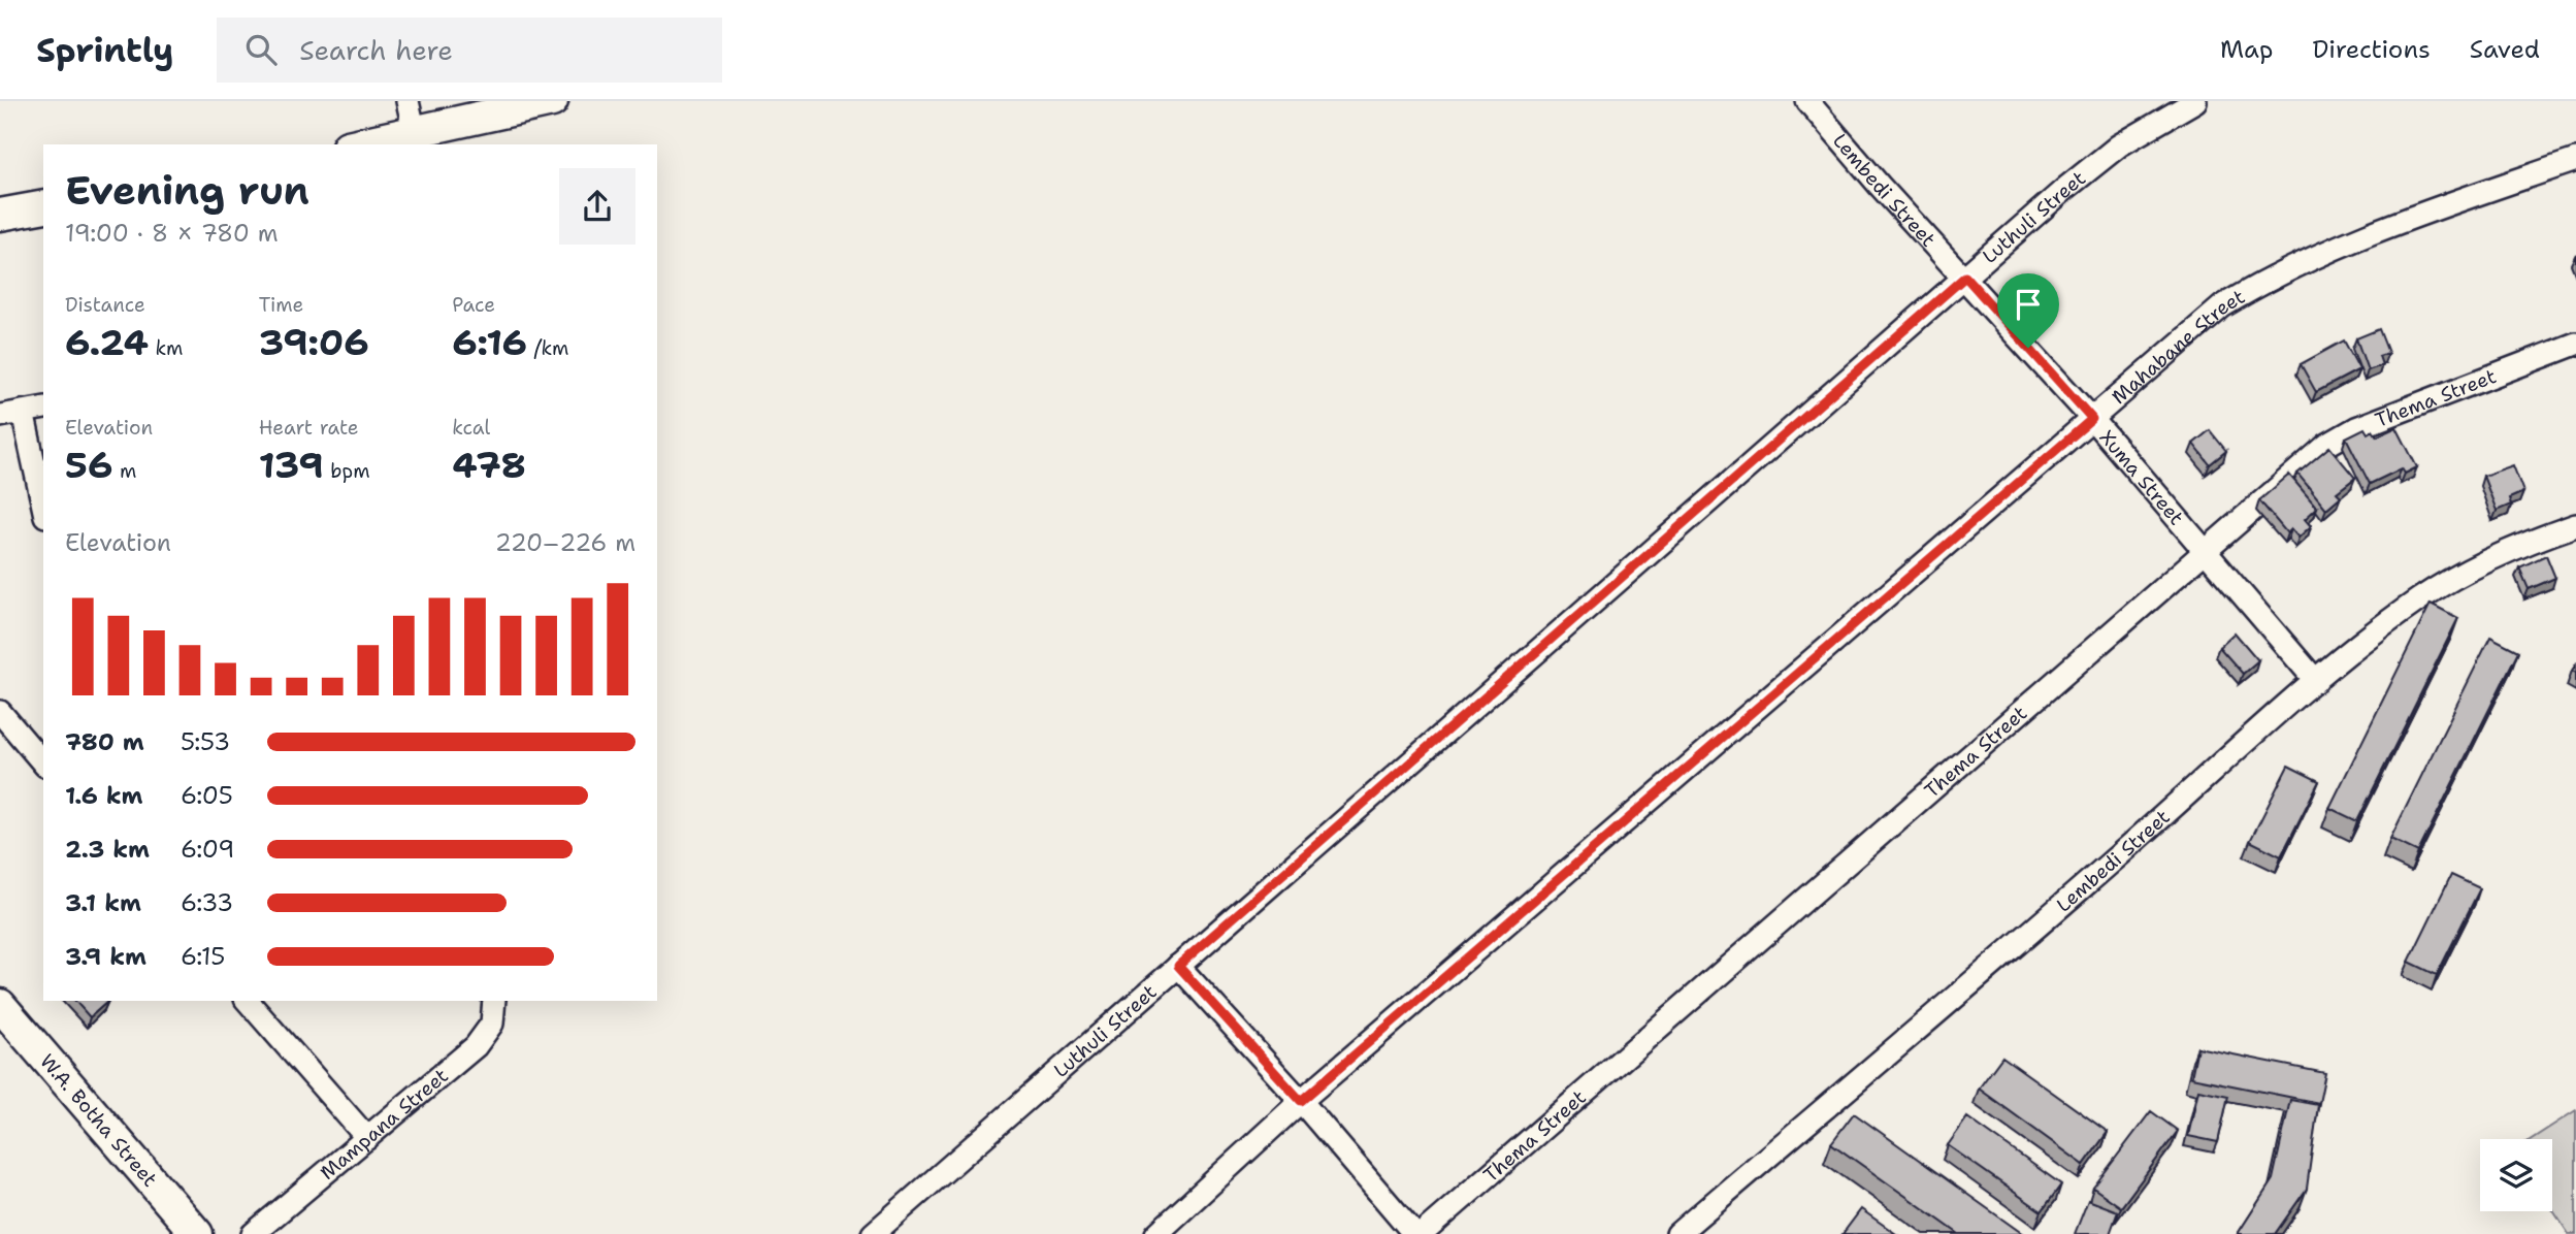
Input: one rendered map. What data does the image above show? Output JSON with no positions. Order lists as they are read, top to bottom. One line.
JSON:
{"streets":{"street":["Lembedi Street","Luthuli Street","Mahabane Street","Thema Street","Xuma Street","W.A. Botha Street","Mampana Street"]},"crossings":[["Lembedi Street","Luthuli Street"],["Lembedi Street","Xuma Street"],["Luthuli Street","Xuma Street"],["Mahabane Street","Xuma Street"],["Thema Street","Xuma Street"]],"page":{"header":"Sprintly","search":"Search here","nav":["Map","Directions","Saved"],"heading":["Evening run","19:00 · 8 × 780 m"],"stats":[["Distance","6.24 km"],["Time","39:06"],["Pace","6:16 /km"],["Elevation","56 m"],["Heart rate","139 bpm"],["kcal","478"]],"chart":["Elevation","220–226 m"],"list":[{"name":"780 m","note":"5:53"},{"name":"1.6 km","note":"6:05"},{"name":"2.3 km","note":"6:09"},{"name":"3.1 km","note":"6:33"},{"name":"3.9 km","note":"6:15"}]}}
